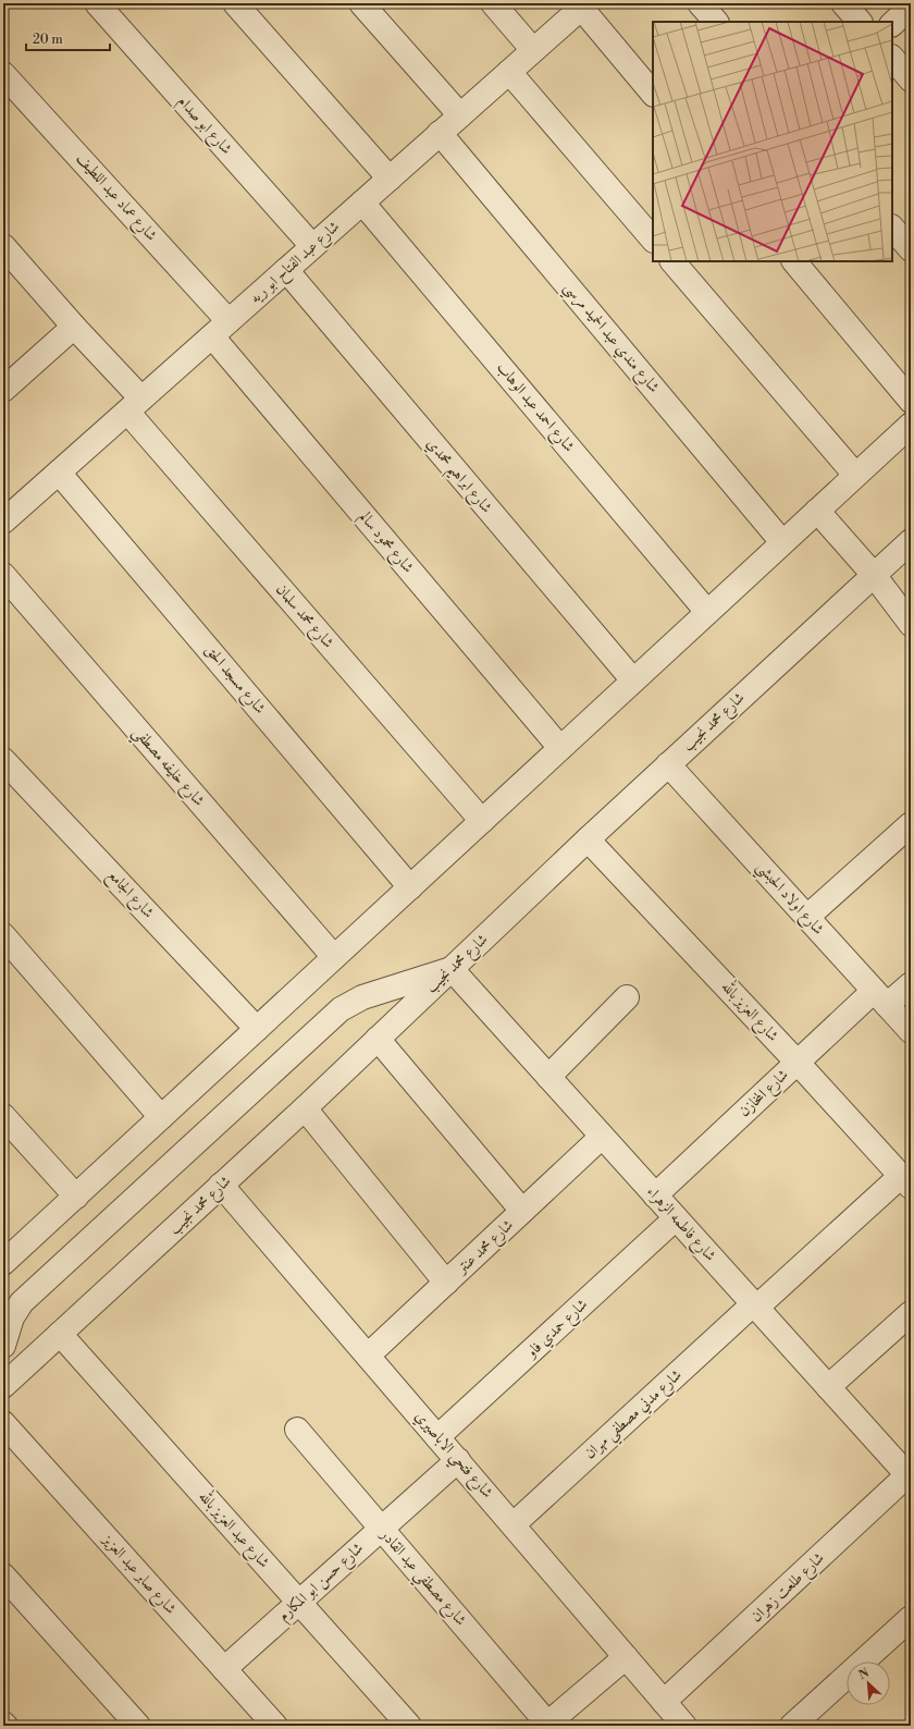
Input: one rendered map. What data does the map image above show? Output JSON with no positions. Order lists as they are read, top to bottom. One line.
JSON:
{"streets":{"street":["شارع ابو صدام","شارع عماد عبد اللطيف","شارع عبد الفتاح ابو ريه","شارع مندي عبد الحميد مرسي","شارع احمد عبد الوهاب","شارع ابراهيم محمدي","شارع محمود سالم","شارع محمد سلمان","شارع مسجد الحق","شارع محمد نجيب","شارع خليفه مصطفي","شارع الجامع","شارع اولاد الحبشي","شارع العزيز بالله","شارع المخازن","شارع فاطمه الزهراء","شارع محمد عنتر","شارع حمدي فاو","شارع مدني مصطفي مهران","شارع فتحي الاباصيري","شارع عبد العزيز بالله","شارع صابر عبد العزيز","شارع مصطفي عبد القادر","شارع حسن ابو المكارم","شارع طلعت زهران"]},"crossings":[["شارع ابو صدام","شارع عبد الفتاح ابو ريه"],["شارع عماد عبد اللطيف","شارع عبد الفتاح ابو ريه"],["شارع عماد عبد اللطيف","شارع محمود سالم"],["شارع عبد الفتاح ابو ريه","شارع مندي عبد الحميد مرسي"],["شارع عبد الفتاح ابو ريه","شارع احمد عبد الوهاب"],["شارع عبد الفتاح ابو ريه","شارع ابراهيم محمدي"],["شارع عبد الفتاح ابو ريه","شارع محمود سالم"],["شارع عبد الفتاح ابو ريه","شارع محمد سلمان"],["شارع عبد الفتاح ابو ريه","شارع مسجد الحق"],["شارع محمد نجيب","شارع اولاد الحبشي"],["شارع محمد نجيب","شارع العزيز بالله"],["شارع محمد نجيب","شارع فاطمه الزهراء"],["شارع محمد نجيب","شارع فتحي الاباصيري"],["شارع محمد نجيب","شارع عبد العزيز بالله"],["شارع اولاد الحبشي","شارع المخازن"],["شارع العزيز بالله","شارع المخازن"],["شارع العزيز بالله","شارع مدني مصطفي مهران"],["شارع المخازن","شارع فاطمه الزهراء"],["شارع فاطمه الزهراء","شارع محمد عنتر"],["شارع فاطمه الزهراء","شارع حمدي فاو"],["شارع فاطمه الزهراء","شارع مدني مصطفي مهران"],["شارع فاطمه الزهراء","شارع طلعت زهران"],["شارع محمد عنتر","شارع فتحي الاباصيري"],["شارع حمدي فاو","شارع فتحي الاباصيري"],["شارع مدني مصطفي مهران","شارع فتحي الاباصيري"],["شارع فتحي الاباصيري","شارع حسن ابو المكارم"],["شارع فتحي الاباصيري","شارع طلعت زهران"],["شارع عبد العزيز بالله","شارع حسن ابو المكارم"],["شارع صابر عبد العزيز","شارع حسن ابو المكارم"],["شارع مصطفي عبد القادر","شارع حسن ابو المكارم"]],"scale_bar":"20 m","north":"top left"}
